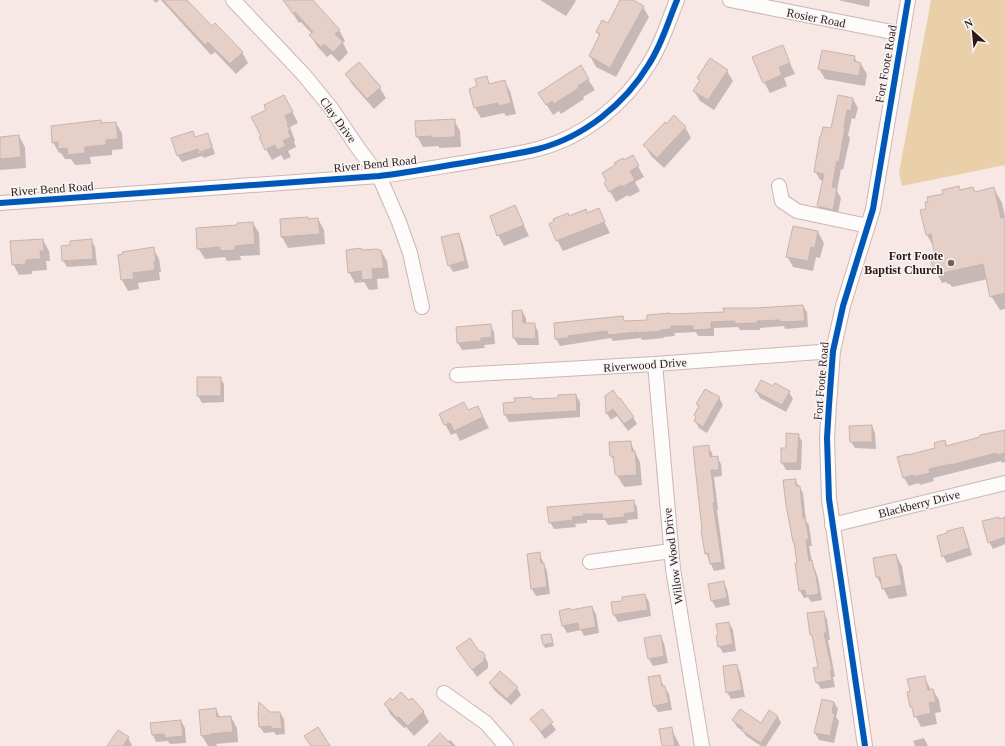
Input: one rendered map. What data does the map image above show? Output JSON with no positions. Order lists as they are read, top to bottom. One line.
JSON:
{"streets":{"street":["Rosier Road","Fort Foote Road","Clay Drive","River Bend Road","Riverwood Drive","Blackberry Drive","Willow Wood Drive"]},"crossings":[["Rosier Road","Fort Foote Road"],["Fort Foote Road","Riverwood Drive"],["Fort Foote Road","Blackberry Drive"],["Clay Drive","River Bend Road"],["Riverwood Drive","Willow Wood Drive"]],"places":["Fort Foote Baptist Church"],"north":"top left"}
